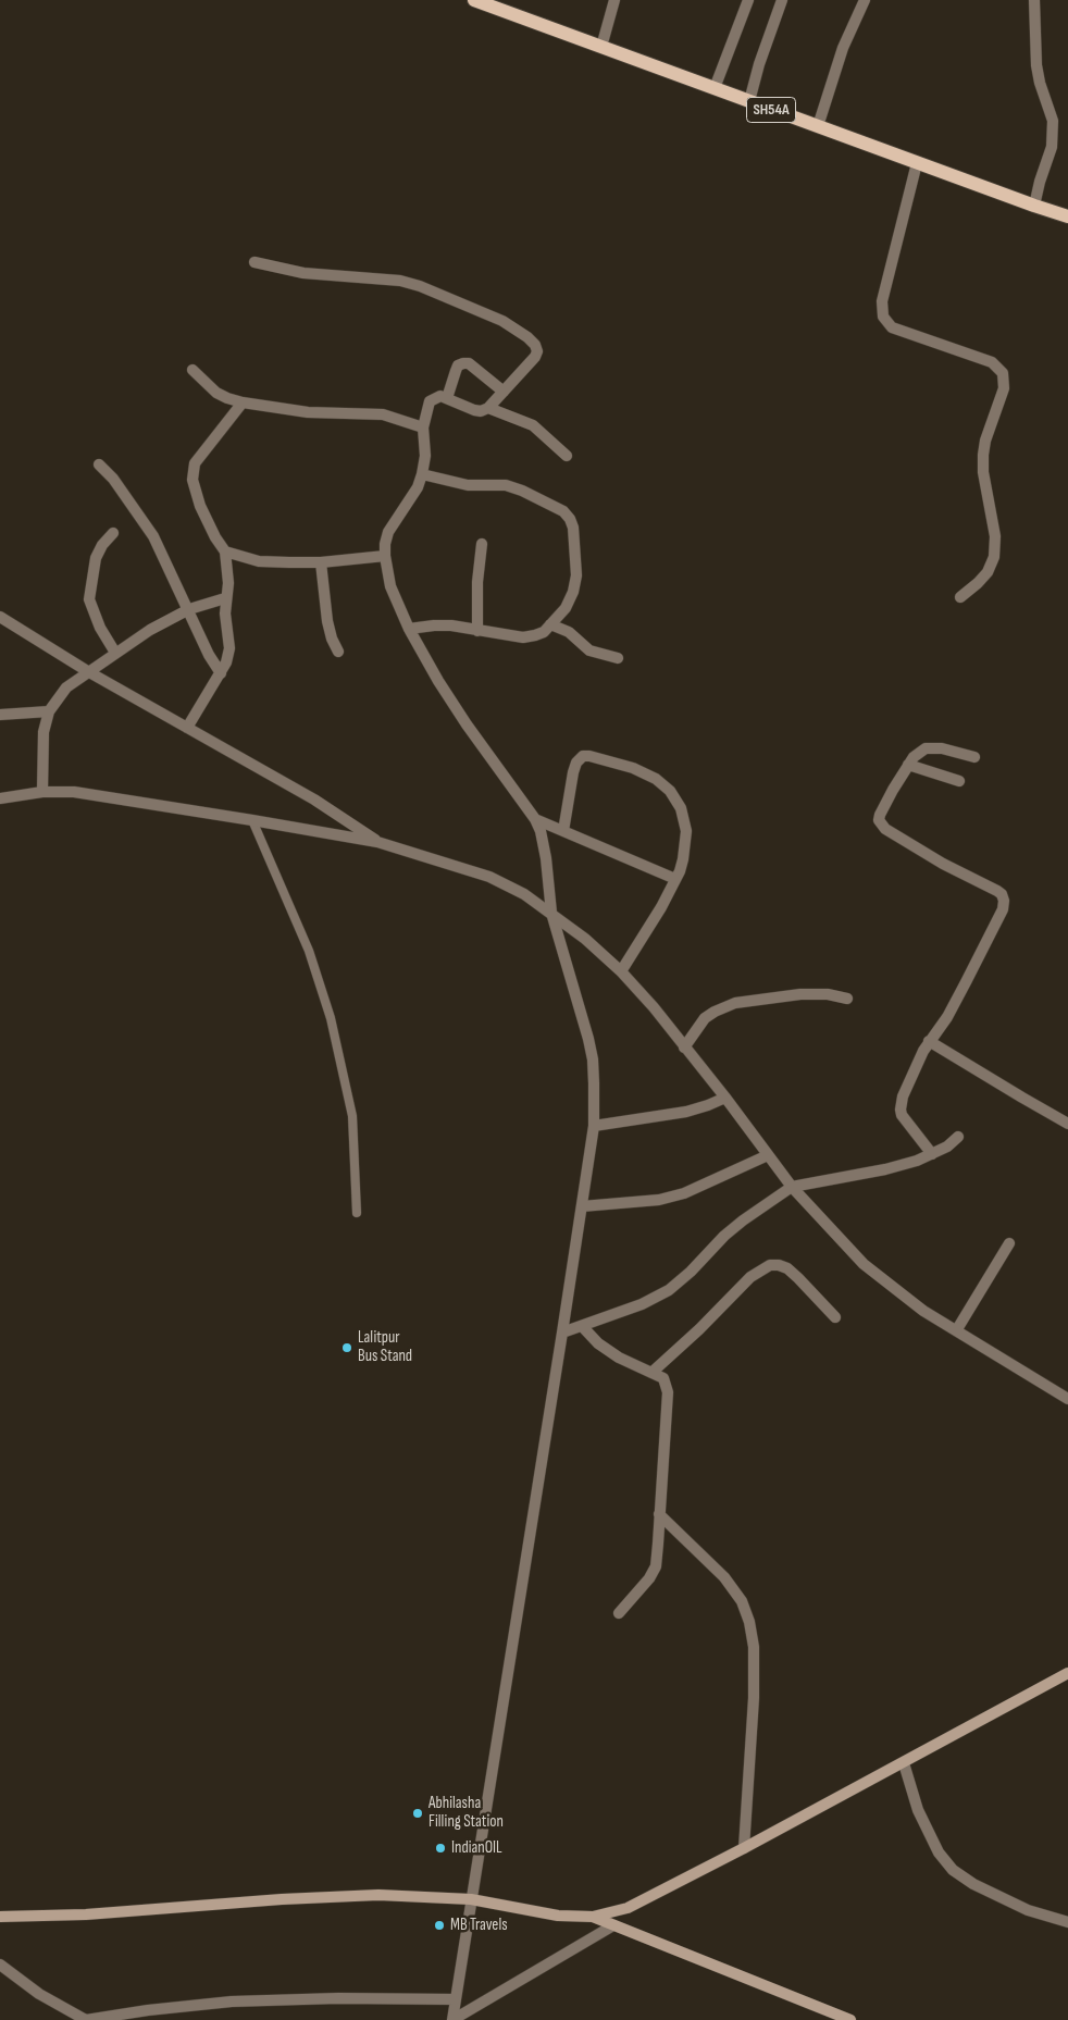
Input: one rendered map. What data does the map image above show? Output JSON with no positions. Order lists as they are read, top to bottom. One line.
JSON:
{"streets":{"main road":["SH54A"]},"places":["Lalitpur Bus Stand","Abhilasha Filling Station","IndianOIL","MB Travels"]}
